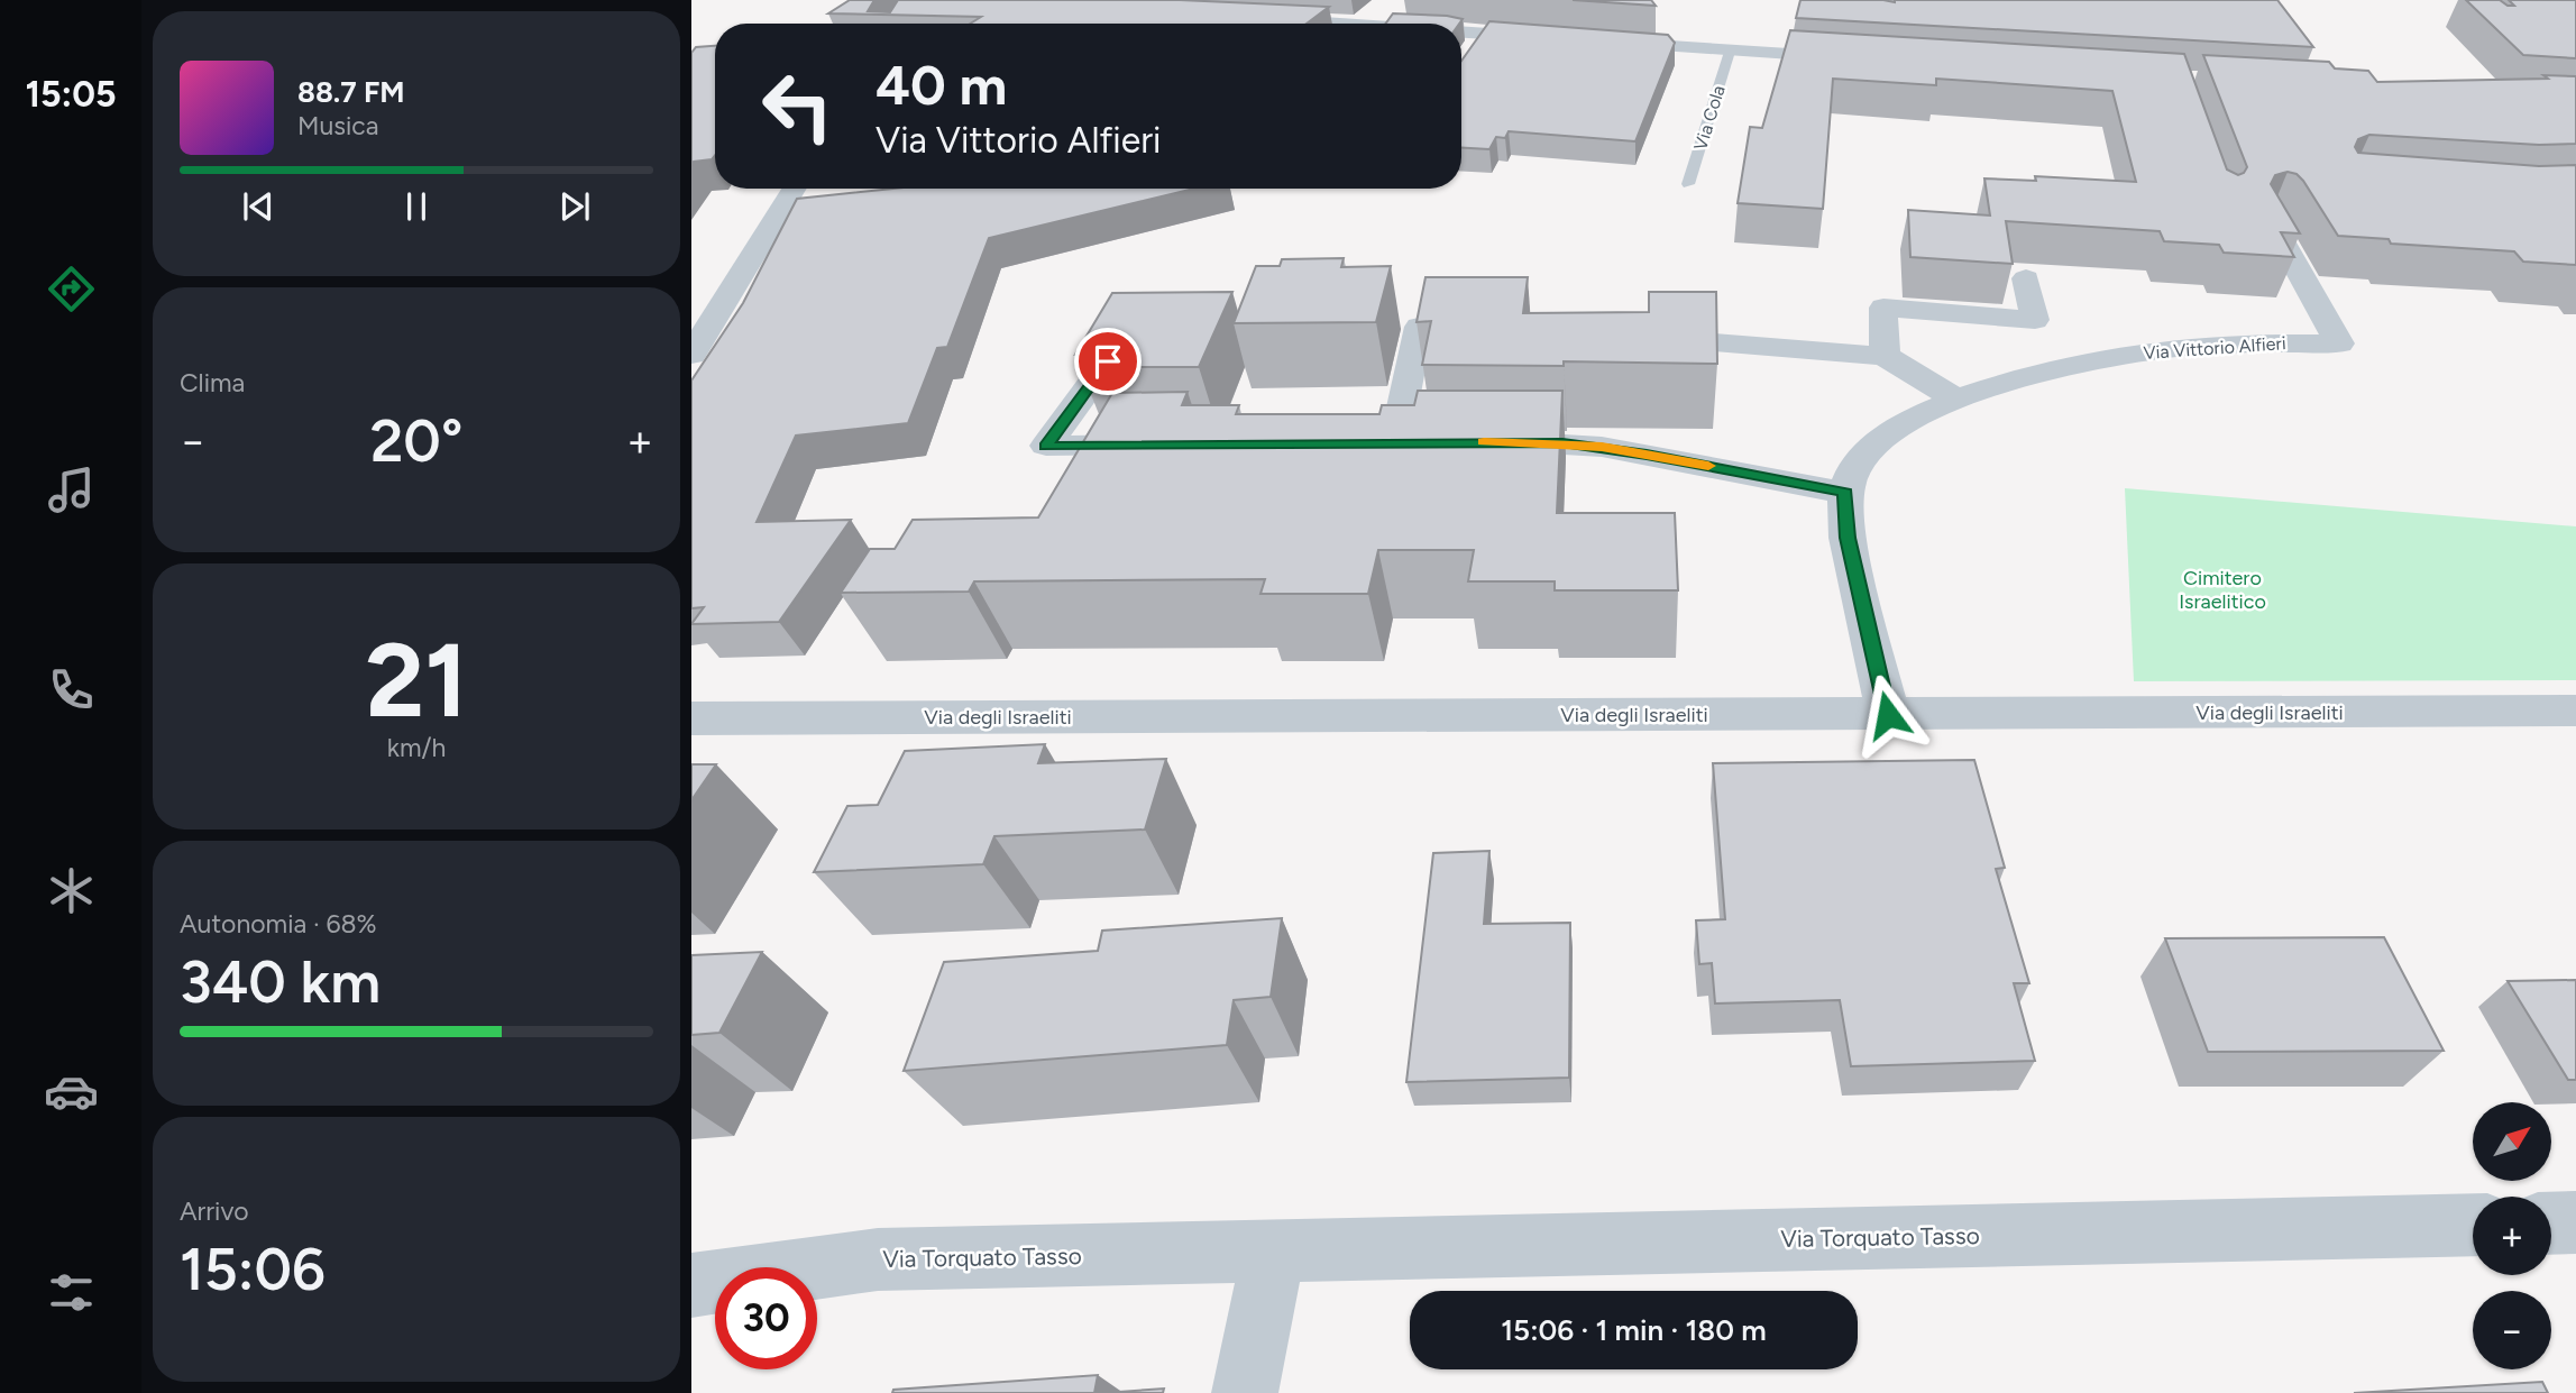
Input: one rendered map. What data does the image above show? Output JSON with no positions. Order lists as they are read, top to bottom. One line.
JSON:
{"streets":{"street":["Via Vittorio Alfieri","Via degli Israeliti","Via Torquato Tasso"],"lane":["Via Cola"]},"crossings":[["Via Vittorio Alfieri","Via degli Israeliti"]],"parks":["Cimitero Israelitico"],"north":"top right","page":{"tabs":"15:05","turn":["40 m","Via Vittorio Alfieri"],"song":["88.7 FM","Musica"],"tile":["Clima",["21","km/h"],["Autonomia · 68%","340 km"],["Arrivo","15:06"]],"heat":["−","20°","+"],"map_buttons":["+","−"],"limit":"30","trip":"15:06 · 1 min · 180 m"}}
